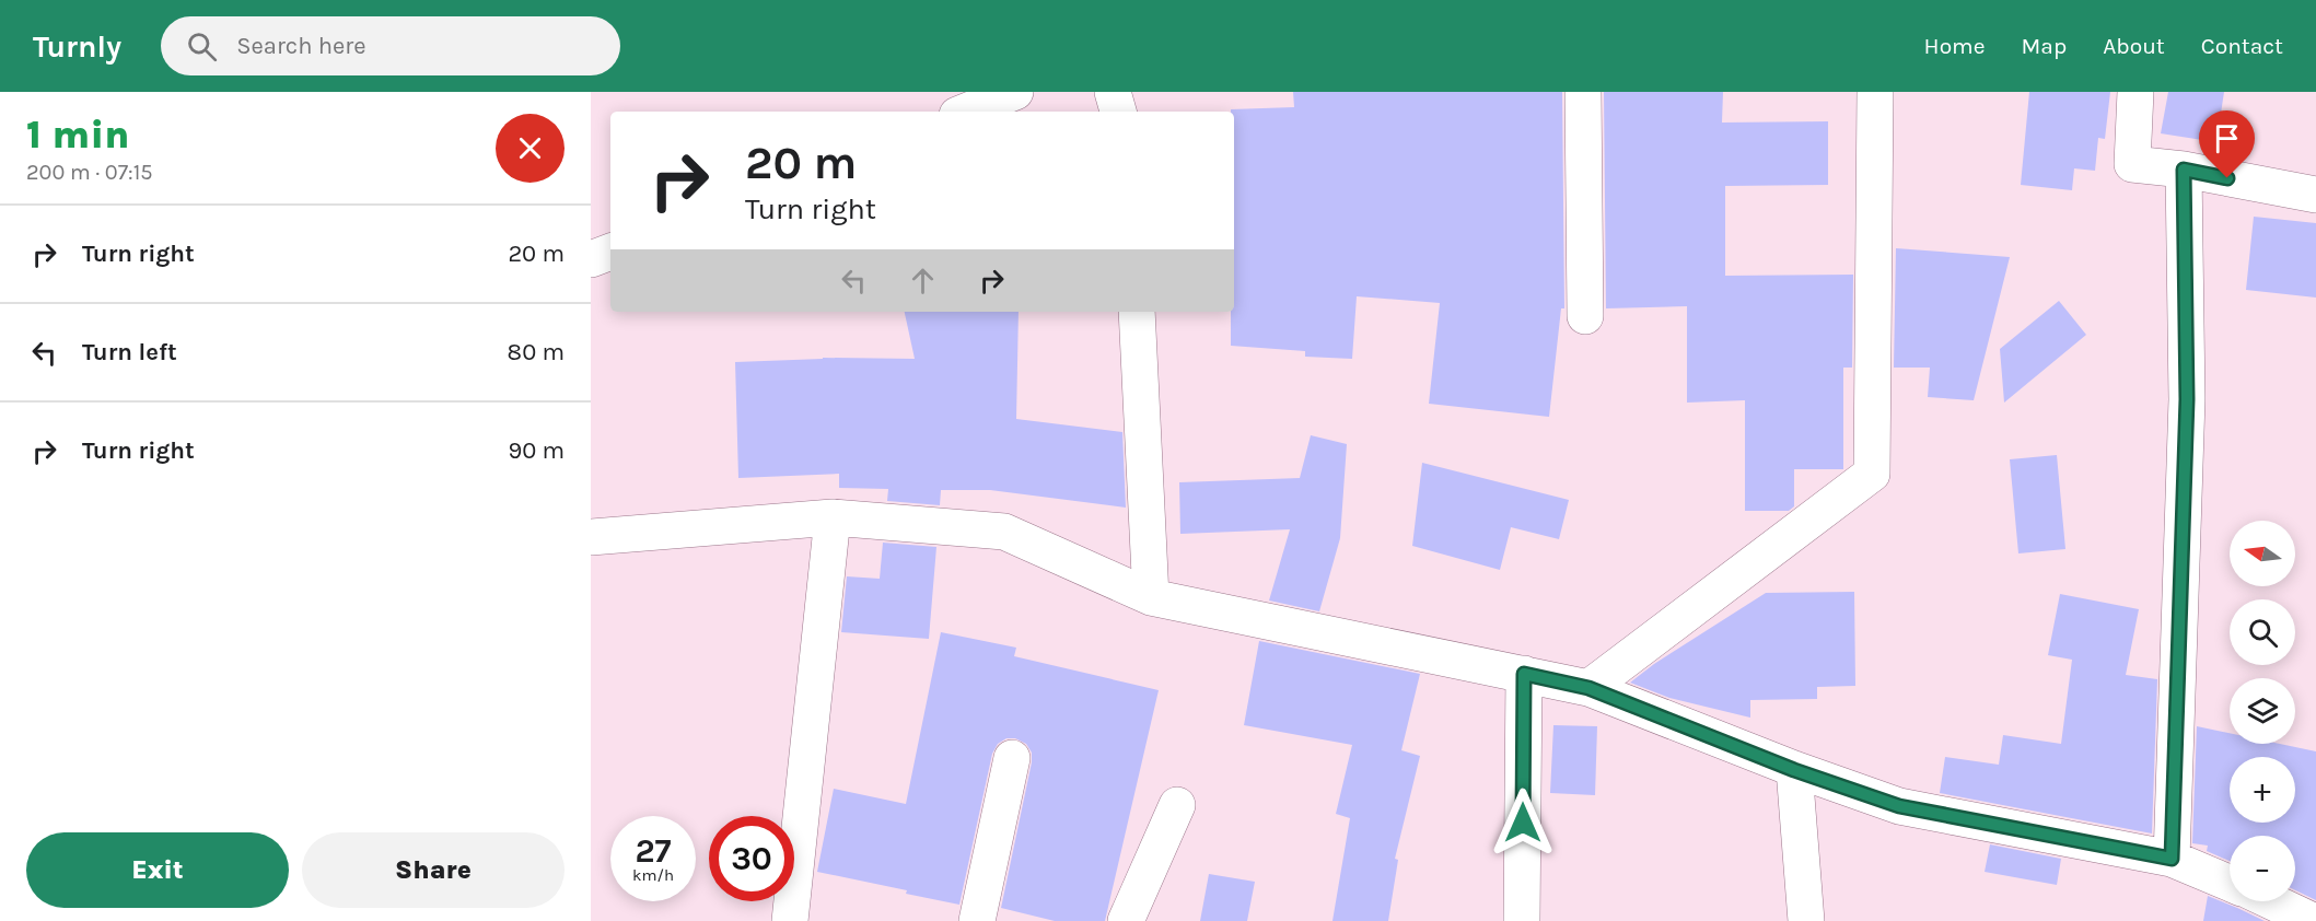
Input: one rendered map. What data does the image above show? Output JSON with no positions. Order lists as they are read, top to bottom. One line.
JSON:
{"north":"left","page":{"header":"Turnly","search":"Search here","nav":["Home","Map","About","Contact"],"heading":["1 min","200 m · 07:15"],"turn":["20 m","Turn right"],"list":[{"name":"Turn right","value":"20 m"},{"name":"Turn left","value":"80 m"},{"name":"Turn right","value":"90 m"}],"map_buttons":["+","−"],"speed":"27 km/h","limit":"30","buttons":["Exit","Share"]}}
